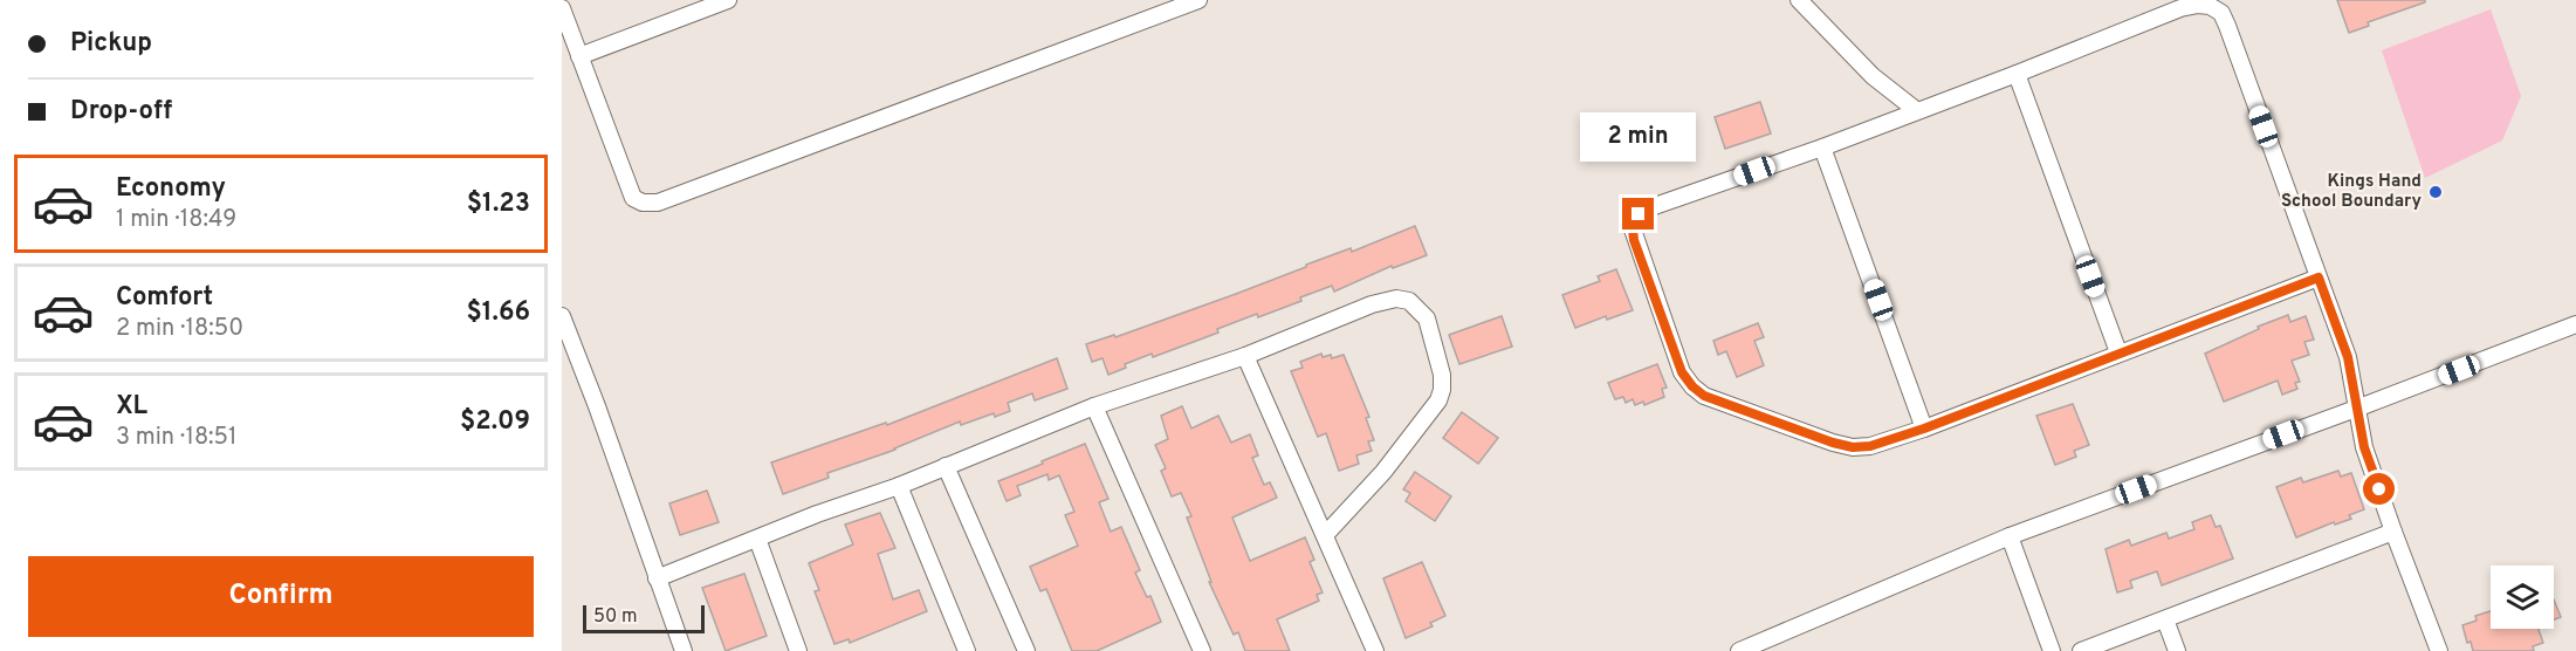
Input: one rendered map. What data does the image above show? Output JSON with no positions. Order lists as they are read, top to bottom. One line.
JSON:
{"places":["Kings Hand School Boundary"],"scale_bar":"50 m","page":{"banner":["Pickup","Drop-off"],"bubble":"2 min","list":[{"name":"Economy","note":"1 min · 18:49","value":"$1.23"},{"name":"Comfort","note":"2 min · 18:50","value":"$1.66"},{"name":"XL","note":"3 min · 18:51","value":"$2.09"}],"buttons":"Confirm","scale":"50 m"}}
